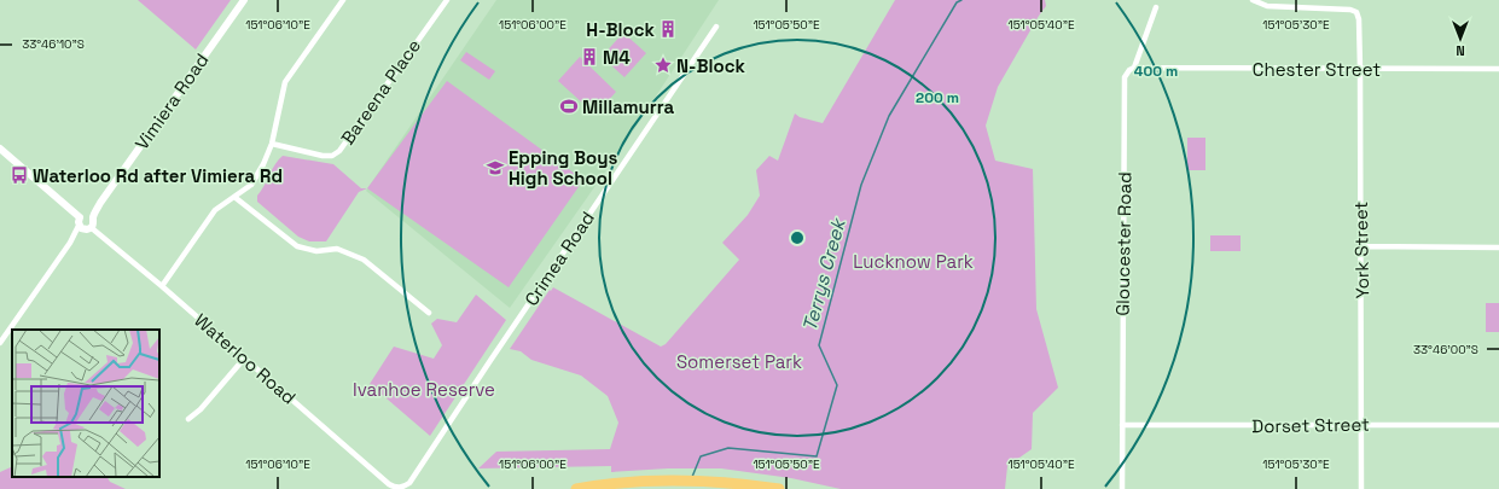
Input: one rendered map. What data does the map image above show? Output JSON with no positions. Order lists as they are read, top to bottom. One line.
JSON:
{"streets":{"street":["Chester Street","Bareena Place","Vimiera Road","Gloucester Road","York Street","Crimea Road","Waterloo Road","Dorset Street"]},"crossings":[["Chester Street","Gloucester Road"],["Chester Street","York Street"],["Gloucester Road","Dorset Street"],["York Street","Dorset Street"],["Crimea Road","Waterloo Road"]],"water":["Terrys Creek"],"parks":["Lucknow Park","Somerset Park","Ivanhoe Reserve"],"places":{"building":["H-Block","M4"],"place":["N-Block"],"sports":["Millamurra"],"school or university":["Epping Boys High School"],"bus stop":["Waterloo Rd after Vimiera Rd"]},"north":"bottom","coordinates":["151°06'10\"E","151°06'00\"E","151°05'50\"E","151°05'40\"E","151°05'30\"E","33°46'10\"S","33°46'00\"S"],"rings":["400 m","200 m"]}
